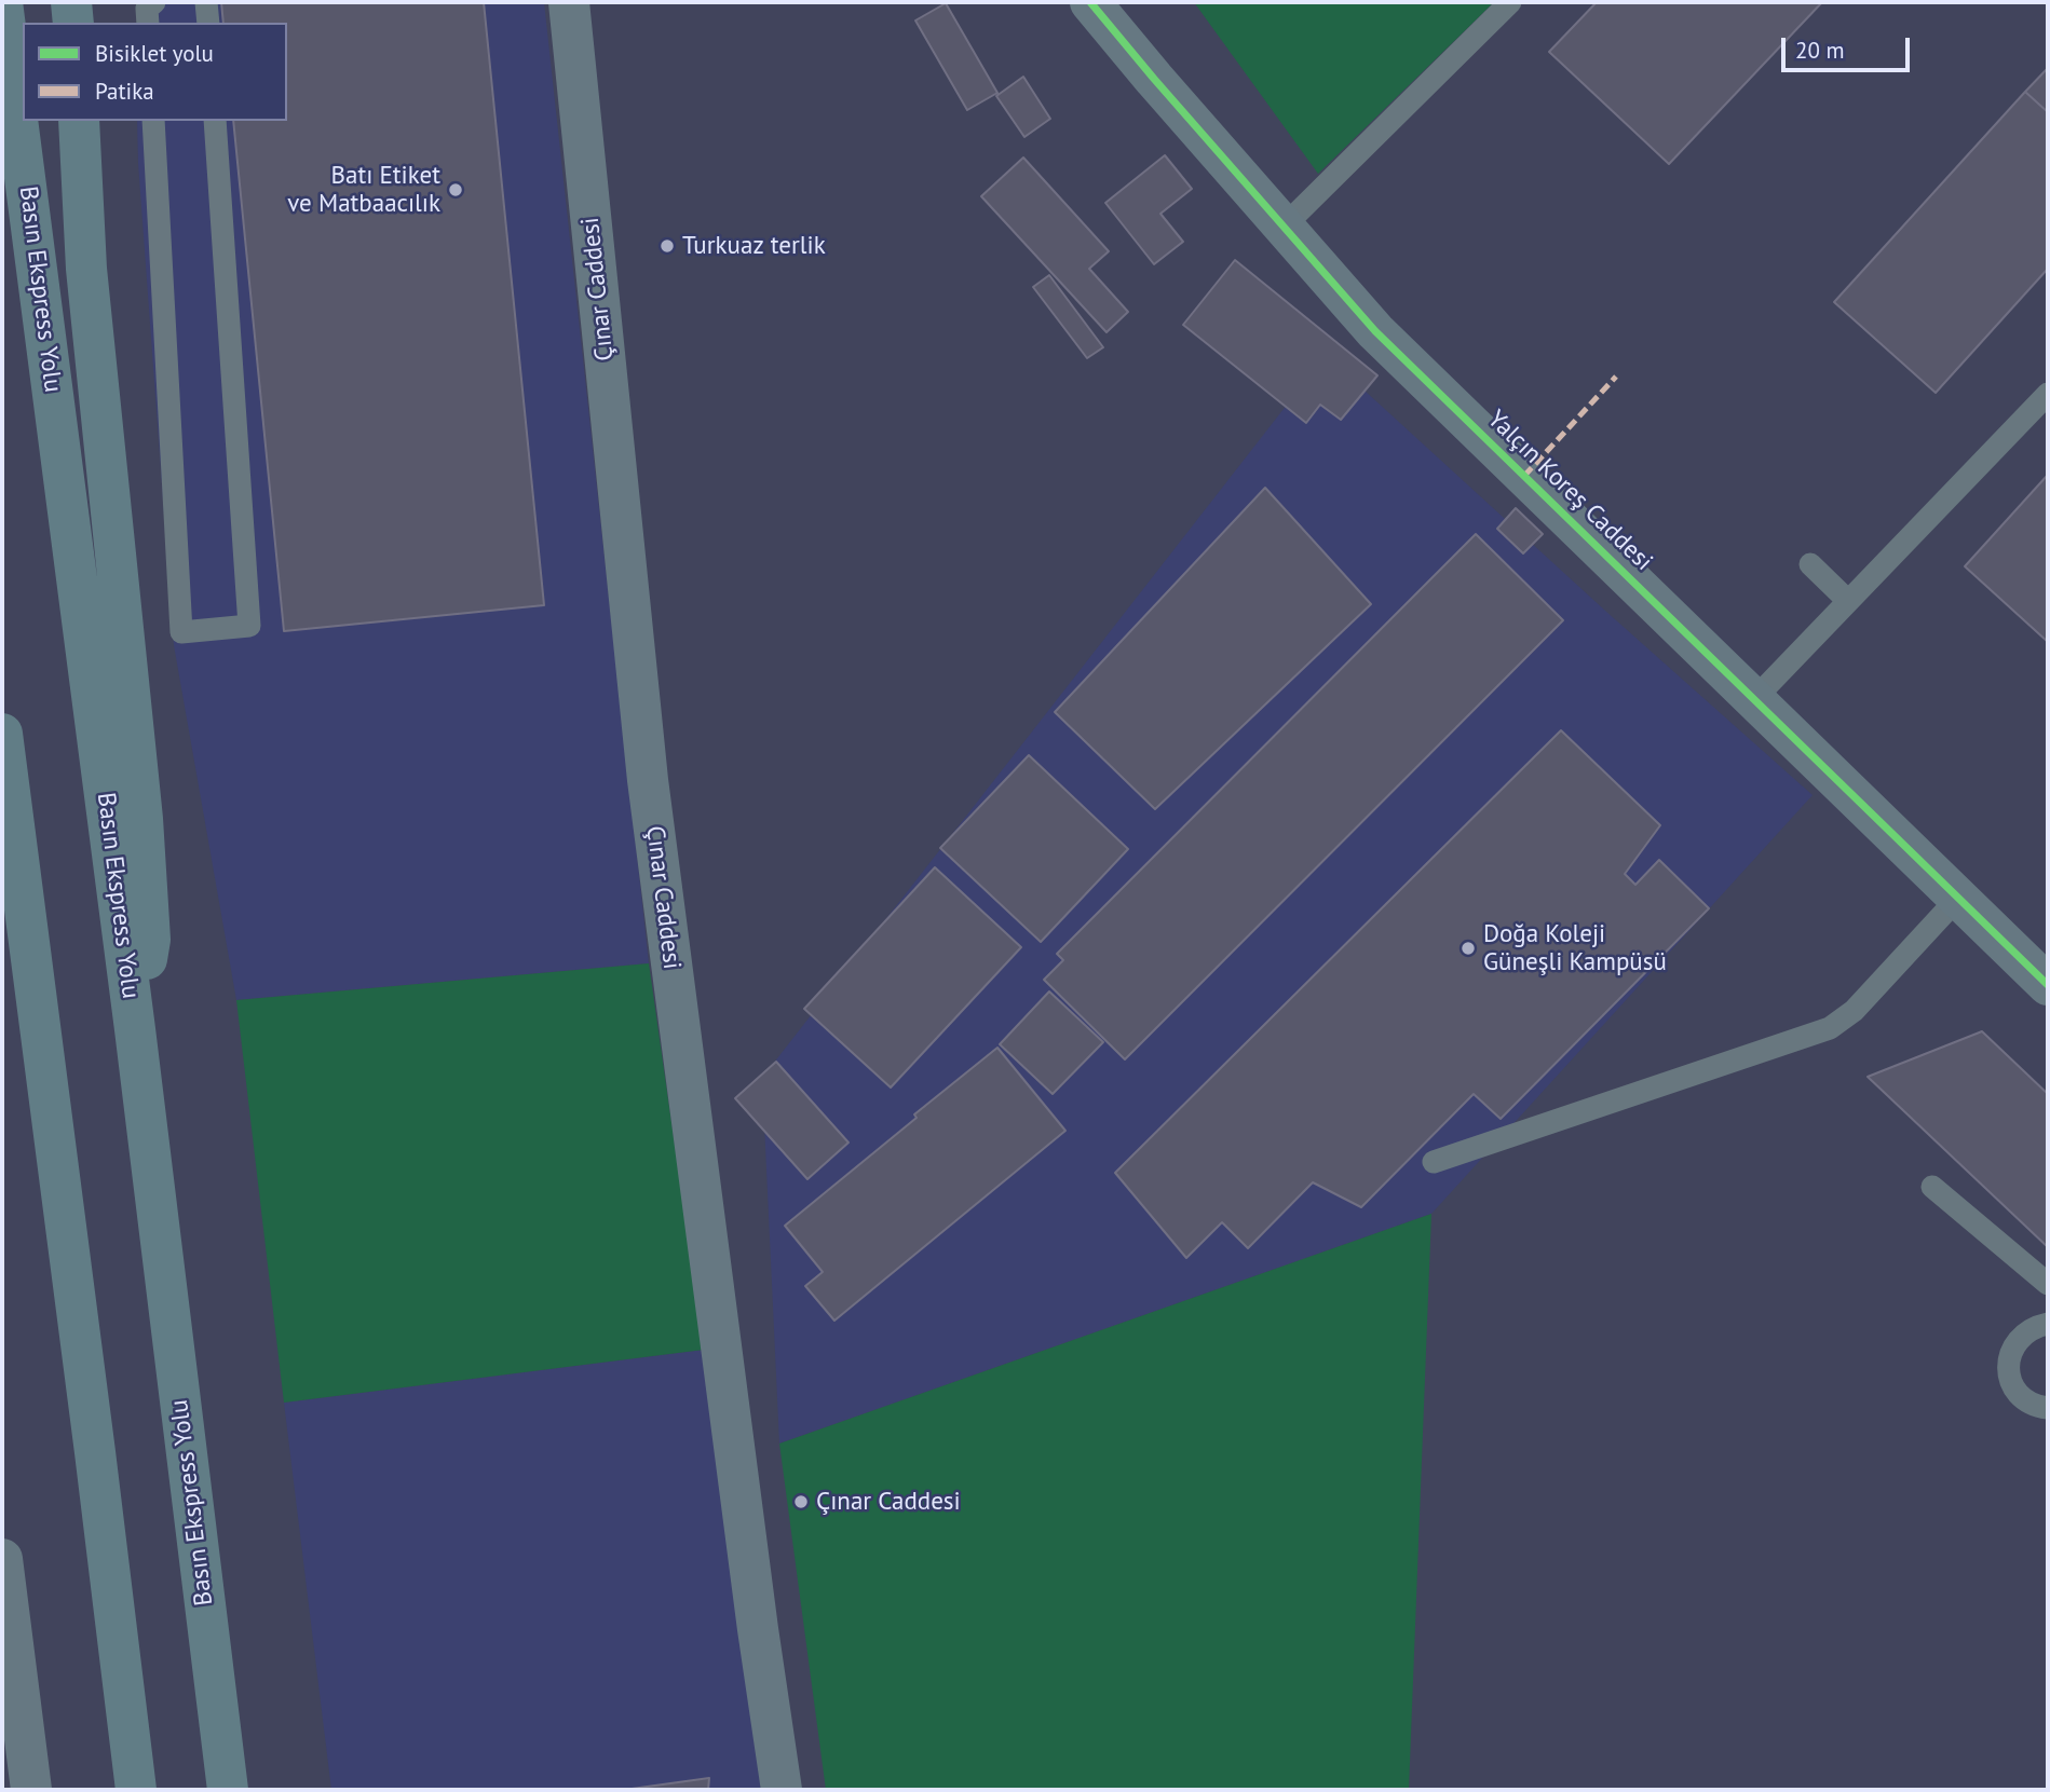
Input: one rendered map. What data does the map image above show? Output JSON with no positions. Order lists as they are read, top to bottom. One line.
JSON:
{"streets":{"highway":["Basın Ekspress Yolu"],"main road":["Çınar Caddesi","Yalçın Koreş Caddesi"]},"places":["Batı Etiket ve Matbaacılık","Turkuaz terlik","Doğa Koleji Güneşli Kampüsü","Çınar Caddesi"],"legend":["Bisiklet yolu","Patika"],"scale_bar":"20 m"}
